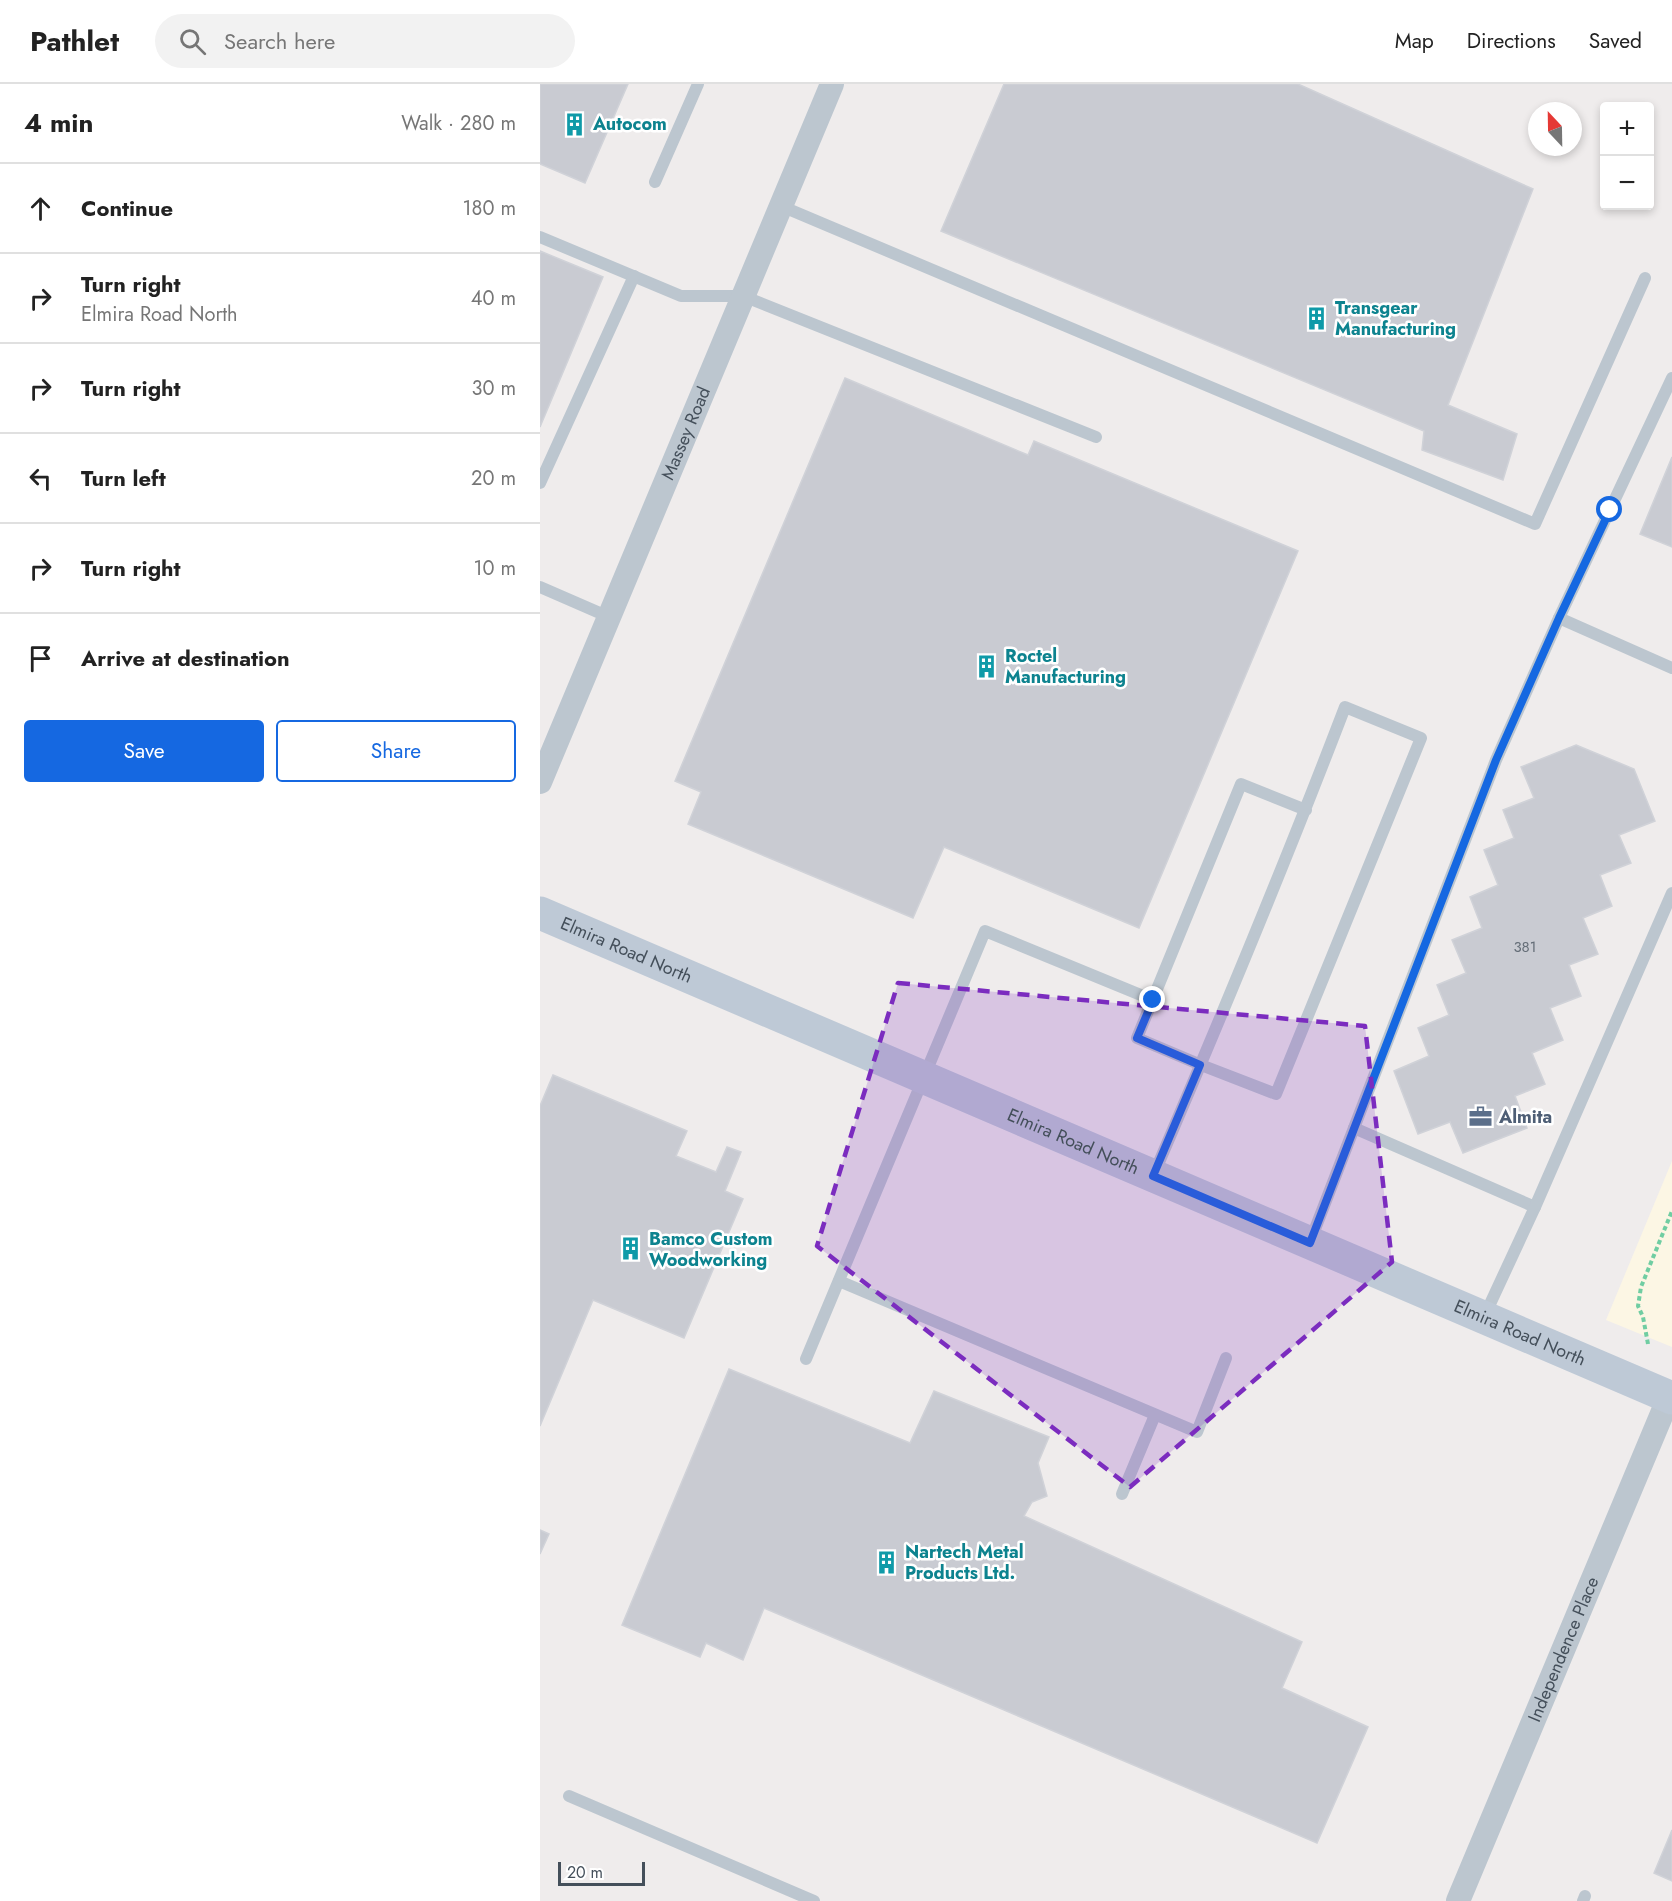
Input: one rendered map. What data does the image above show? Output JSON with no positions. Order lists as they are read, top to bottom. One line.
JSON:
{"streets":{"main road":["Elmira Road North"],"street":["Massey Road","Independence Place"]},"crossings":[["Elmira Road North","Independence Place"]],"places":{"building":["Autocom","Transgear Manufacturing","Roctel Manufacturing","Bamco Custom Woodworking","Nartech Metal Products Ltd."],"office":["Almita"]},"house_numbers":["381"],"scale_bar":"20 m","north":"top","page":{"header":"Pathlet","search":"Search here","nav":["Map","Directions","Saved"],"heading":["4 min","Walk · 280 m"],"map_buttons":["+","−"],"list":[["Continue","180 m"],["Turn right","Elmira Road North","40 m"],["Turn right","30 m"],["Turn left","20 m"],["Turn right","10 m"],"Arrive at destination"],"buttons":["Save","Share"],"scale":"20 m"}}
